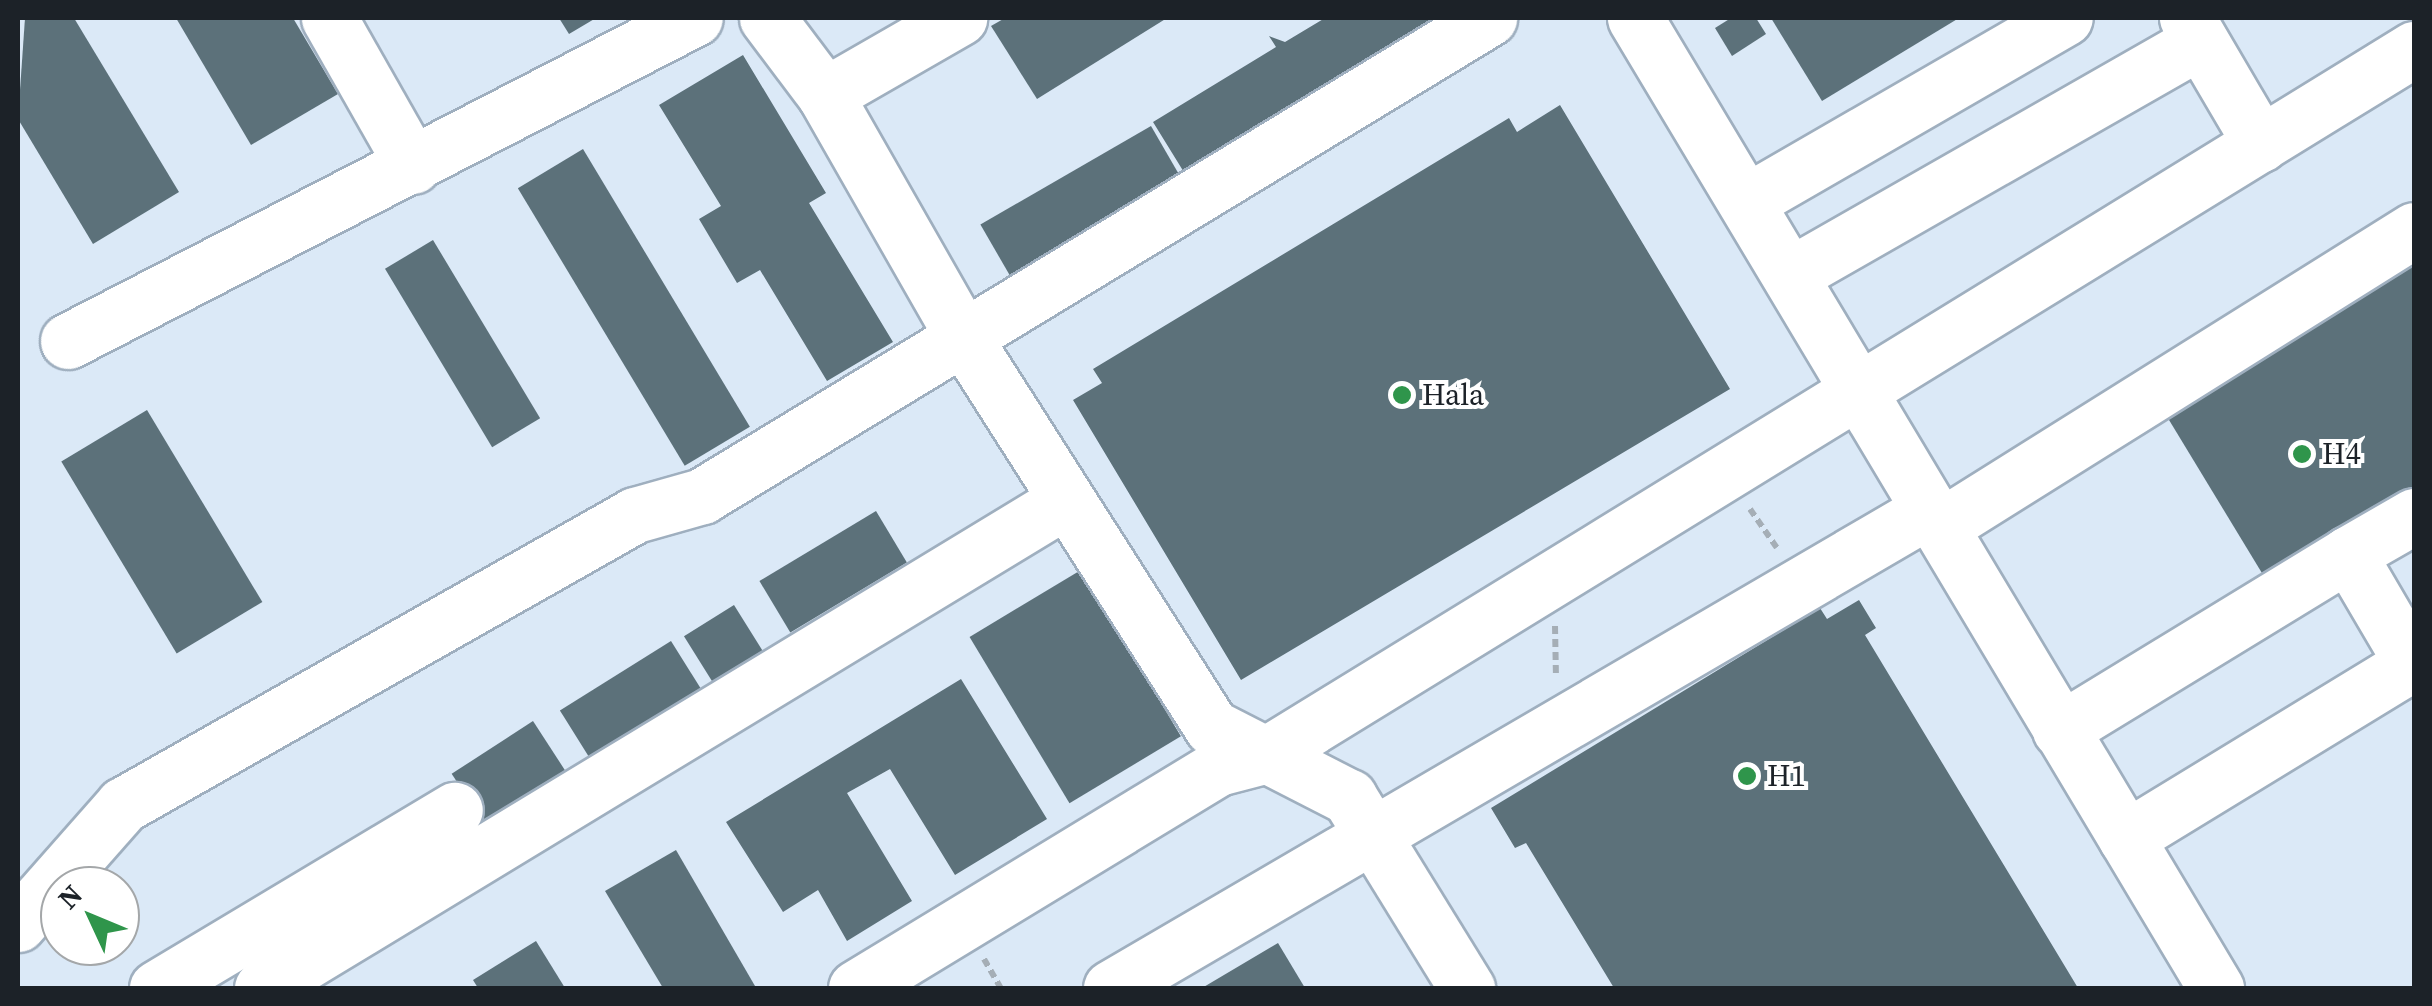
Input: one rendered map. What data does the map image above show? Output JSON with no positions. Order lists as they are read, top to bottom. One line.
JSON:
{"places":["Hala","H4","H1"],"north":"top left"}
